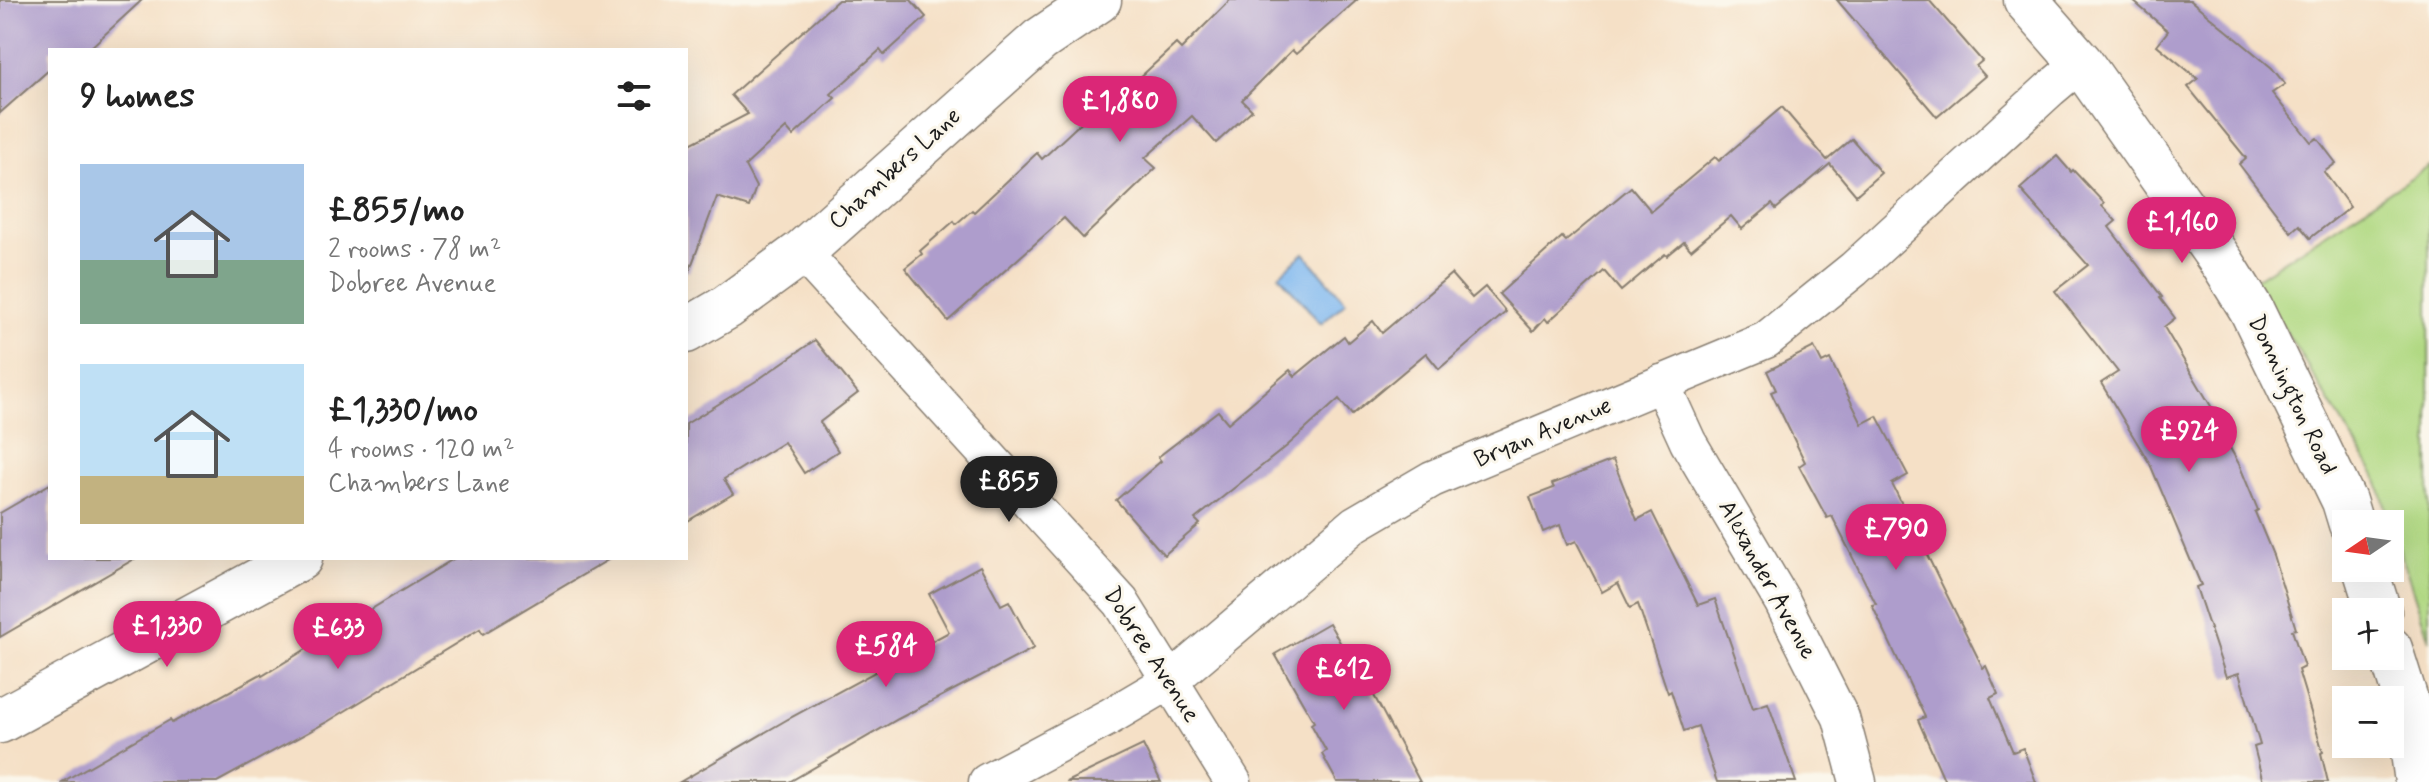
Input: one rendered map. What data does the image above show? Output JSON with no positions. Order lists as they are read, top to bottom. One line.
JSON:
{"streets":{"street":["Chambers Lane","Donnington Road","Bryan Avenue","Alexander Avenue","Dobree Avenue"]},"crossings":[["Chambers Lane","Dobree Avenue"],["Donnington Road","Bryan Avenue"],["Bryan Avenue","Alexander Avenue"],["Bryan Avenue","Dobree Avenue"]],"north":"left","page":{"heading":"9 homes","price":["£1,880","£1,160","£924","£855","£790","£1,330","£633","£584","£612"],"list":[{"name":"£855/mo","note":"2 rooms · 78 m² · Dobree Avenue"},{"name":"£1,330/mo","note":"4 rooms · 120 m² · Chambers Lane"}],"map_buttons":["+","−"]}}
